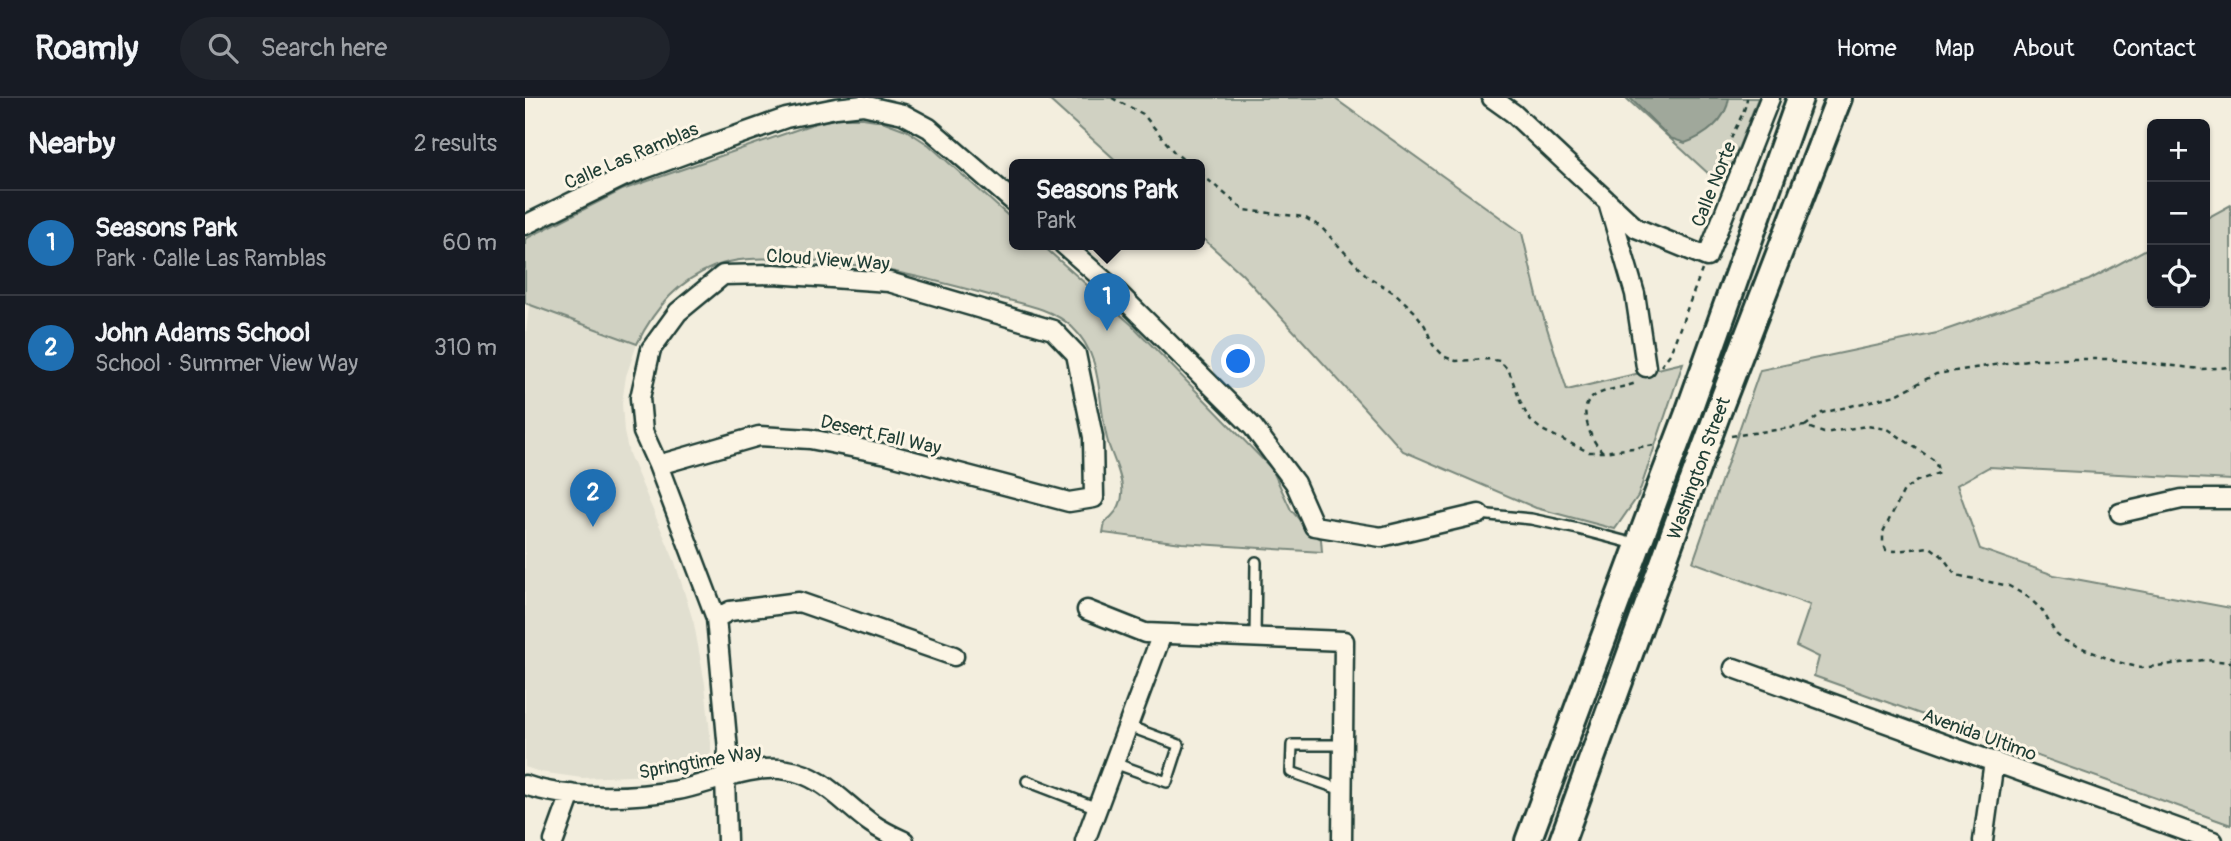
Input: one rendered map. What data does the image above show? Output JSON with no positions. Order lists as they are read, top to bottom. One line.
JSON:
{"streets":{"main road":["Washington Street"],"street":["Calle Las Ramblas","Calle Norte","Cloud View Way","Desert Fall Way","Avenida Ultimo","Springtime Way"]},"crossings":[["Cloud View Way","Desert Fall Way"],["Cloud View Way","Springtime Way"]],"page":{"header":"Roamly","search":"Search here","nav":["Home","Map","About","Contact"],"heading":["Nearby","2 results"],"map_buttons":["+","−"],"popup":["Seasons Park","Park"],"list":[{"mark":"1","name":"Seasons Park","note":"Park · Calle Las Ramblas","value":"60 m"},{"mark":"2","name":"John Adams School","note":"School · Summer View Way","value":"310 m"}],"pins":["1","2"]}}
